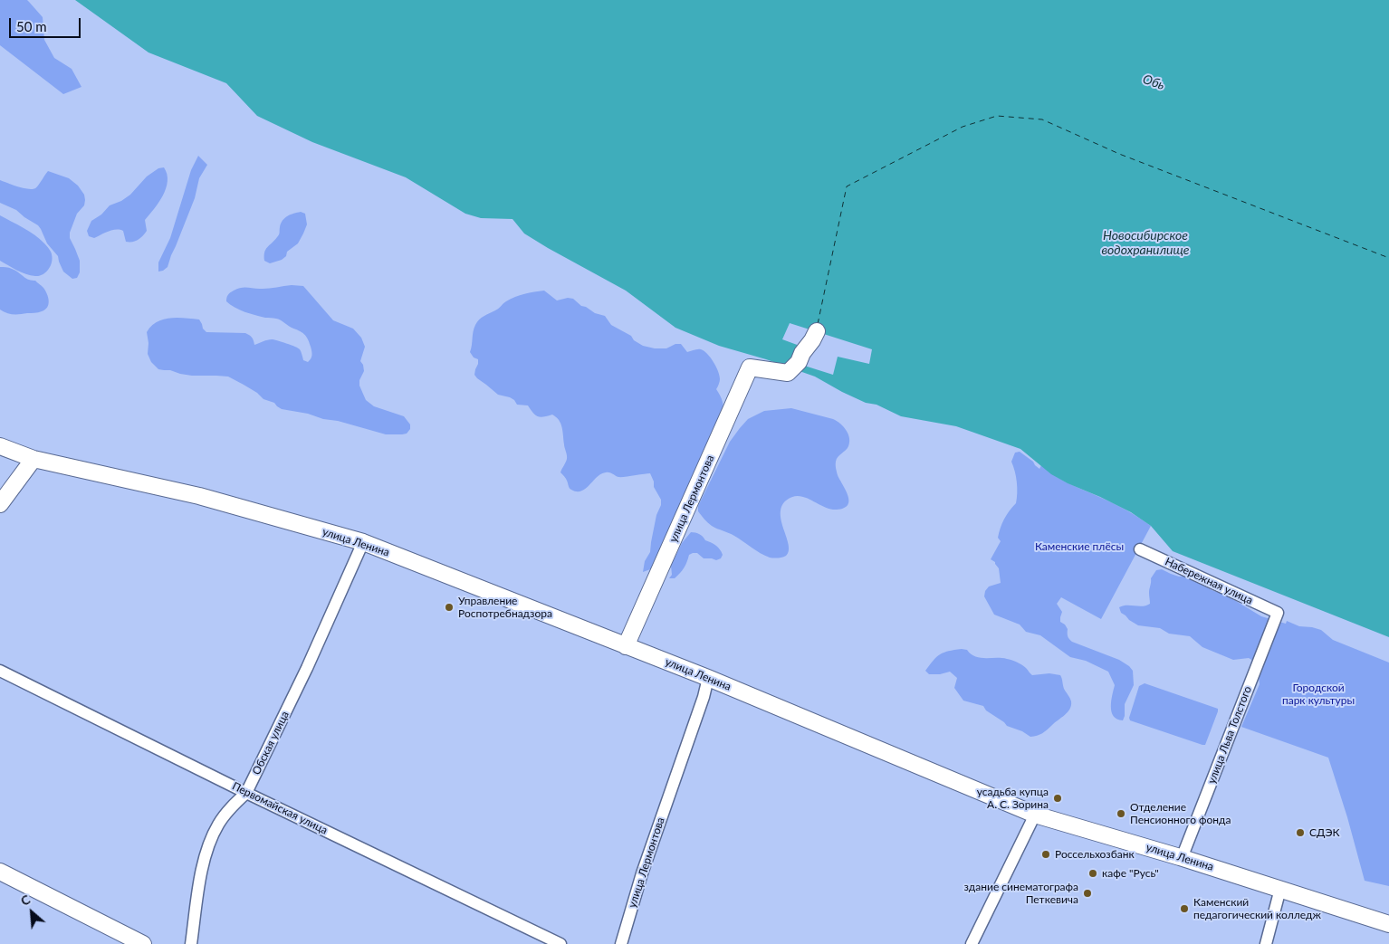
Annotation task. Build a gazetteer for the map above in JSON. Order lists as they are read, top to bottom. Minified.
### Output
{"streets":{"street":["улица Лермонтова","улица Ленина","Набережная улица","улица Льва Толстого","Обская улица","Первомайская улица"]},"crossings":[["улица Лермонтова","улица Ленина"],["улица Ленина","улица Льва Толстого"],["улица Ленина","Обская улица"],["Набережная улица","улица Льва Толстого"],["Обская улица","Первомайская улица"]],"water":["Обь","Новосибирское водохранилище"],"parks":["Каменские плёсы","Городской парк культуры"],"places":["Управление Роспотребнадзора","усадьба купца А. С. Зорина","Отделение Пенсионного фонда","СДЭК","Россельхозбанк","кафе \"Русь\"","здание синематографа Петкевича","Каменский педагогический колледж"],"scale_bar":"50 m","north":"top left"}
